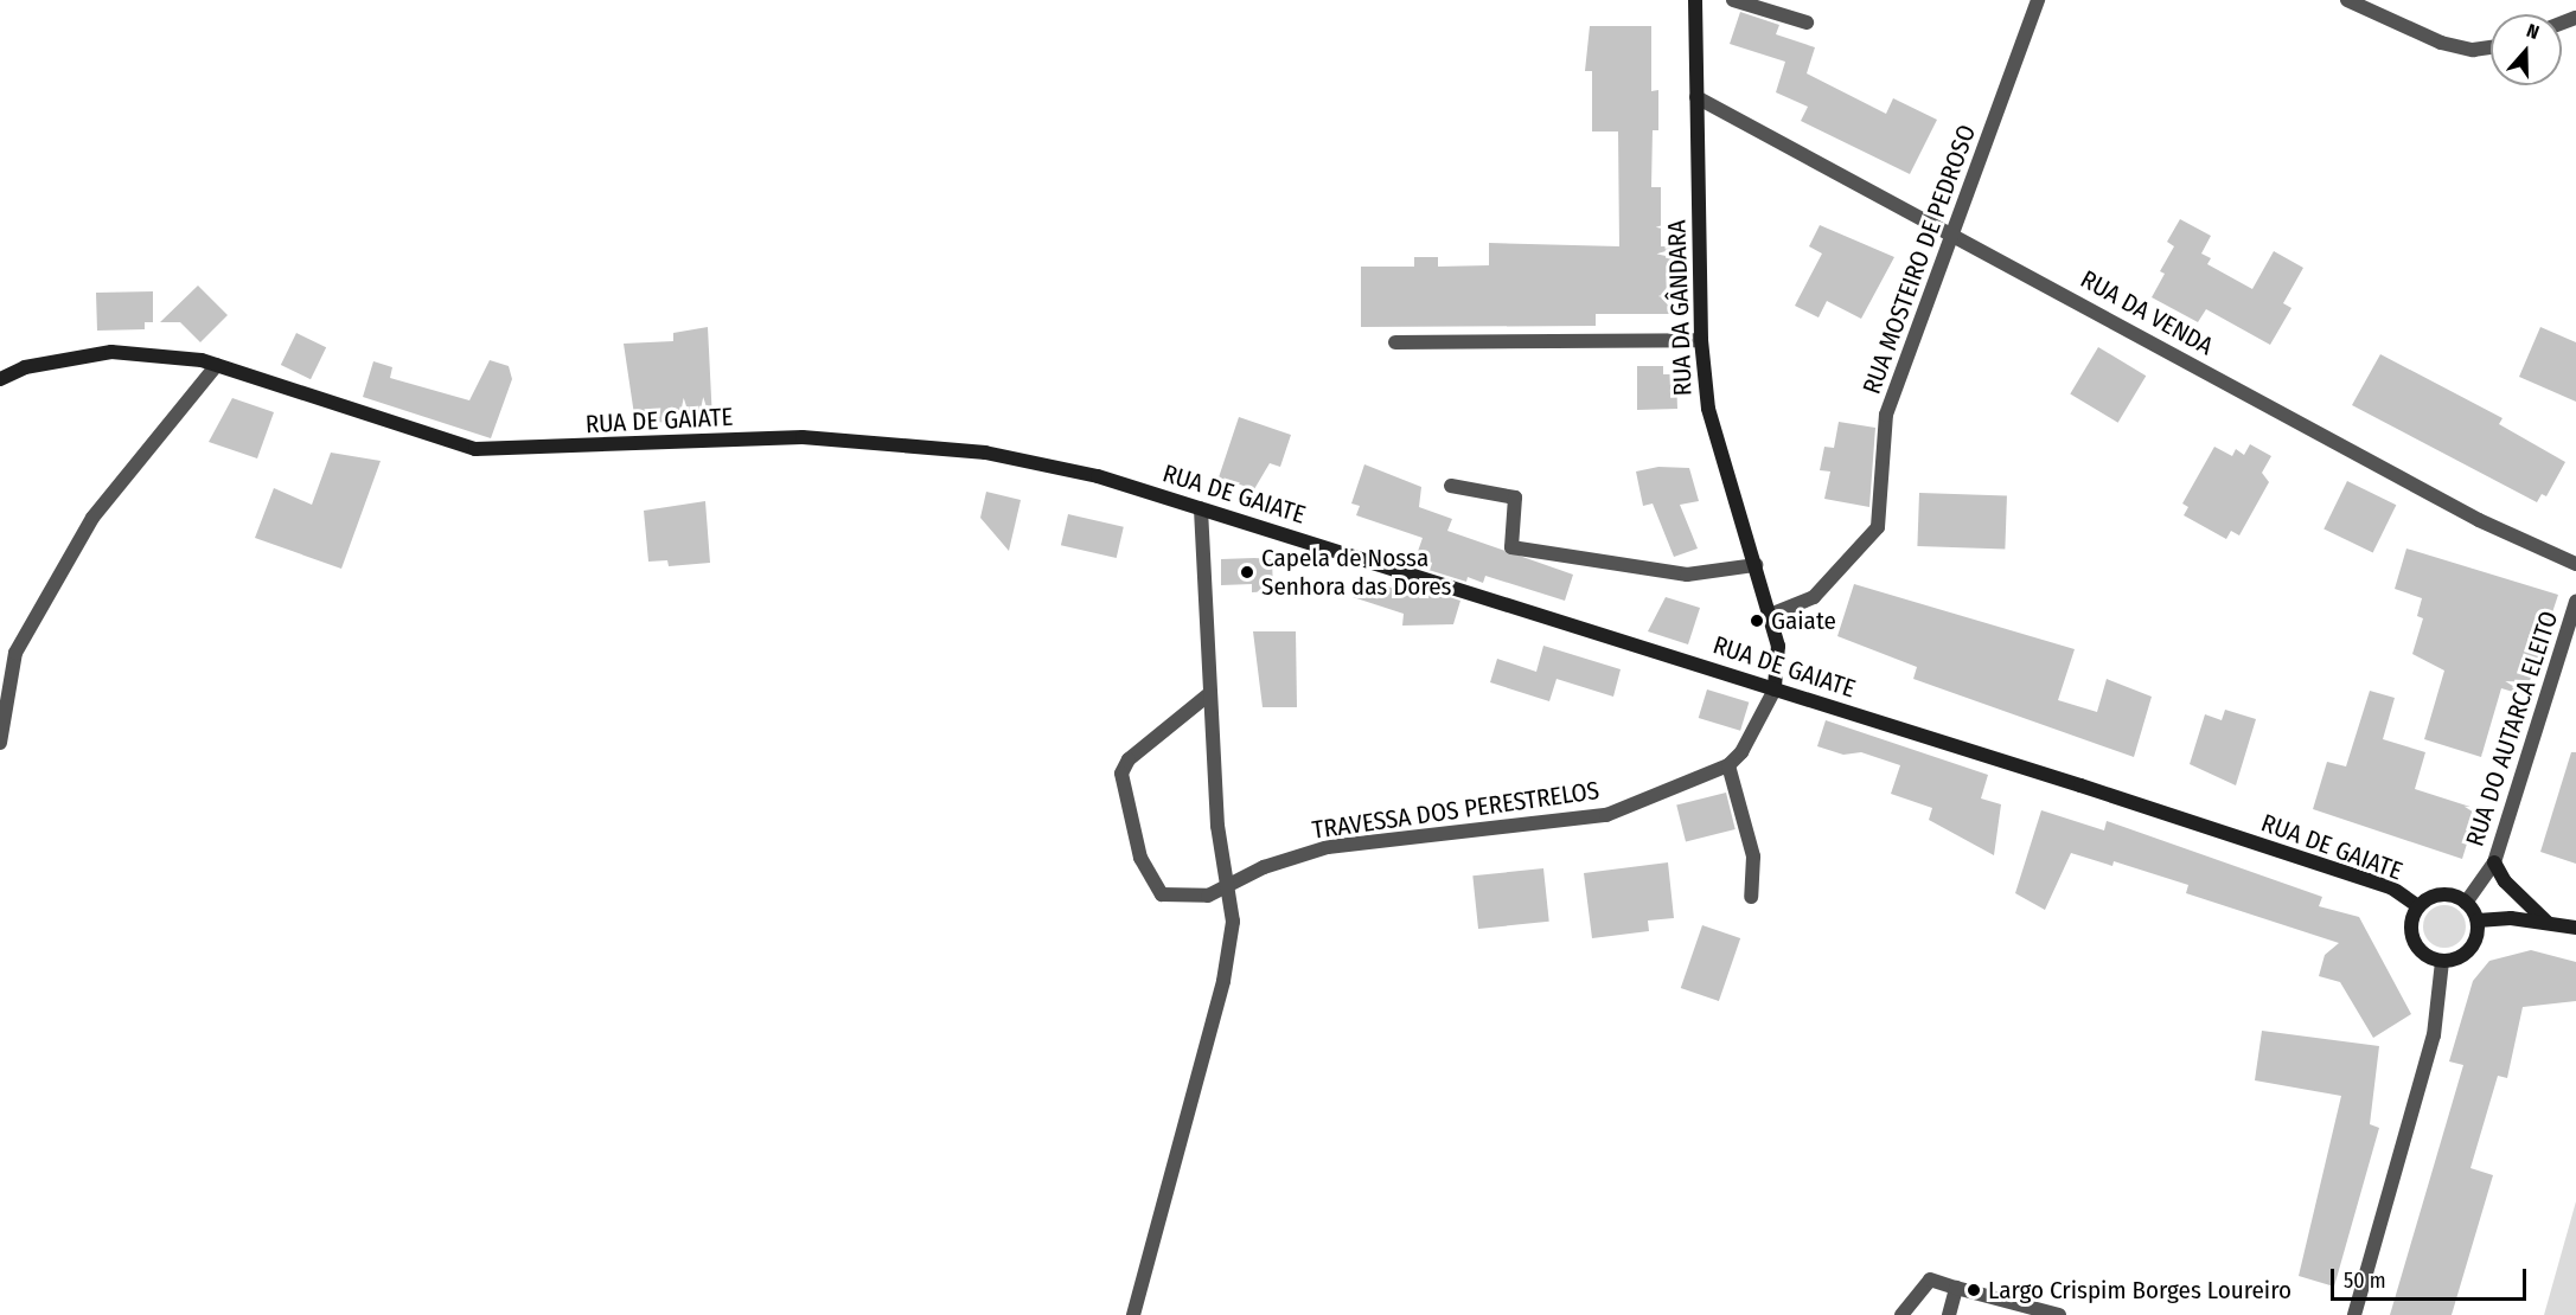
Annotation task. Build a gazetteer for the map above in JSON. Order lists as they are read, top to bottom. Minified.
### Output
{"streets":{"main road":["RUA DA GÂNDARA","RUA DE GAIATE"],"street":["RUA MOSTEIRO DE PEDROSO","RUA DA VENDA","RUA DO AUTARCA ELEITO","TRAVESSA DOS PERESTRELOS"]},"crossings":[["RUA MOSTEIRO DE PEDROSO","RUA DA GÂNDARA"],["RUA MOSTEIRO DE PEDROSO","RUA DA VENDA"],["RUA DA GÂNDARA","RUA DA VENDA"],["RUA DA GÂNDARA","RUA DE GAIATE"],["RUA DA GÂNDARA","TRAVESSA DOS PERESTRELOS"],["RUA DE GAIATE","RUA DO AUTARCA ELEITO"],["RUA DE GAIATE","TRAVESSA DOS PERESTRELOS"]],"places":["Capela de Nossa Senhora das Dores","Gaiate","Largo Crispim Borges Loureiro"],"scale_bar":"50 m","north":"top"}
